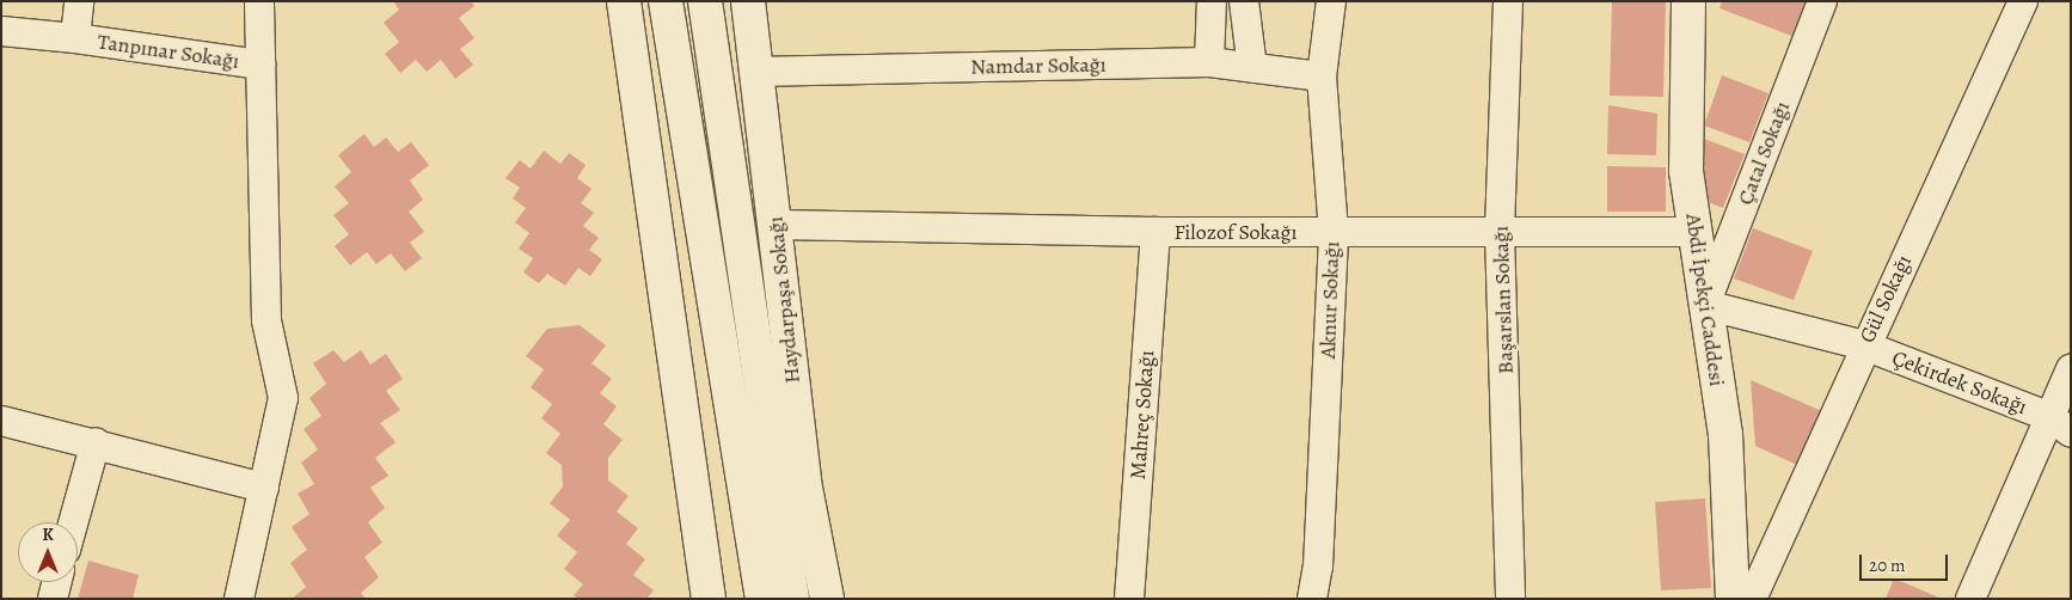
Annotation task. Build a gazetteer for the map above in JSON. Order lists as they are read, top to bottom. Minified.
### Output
{"streets":{"street":["Tanpınar Sokağı","Namdar Sokağı","Çatal Sokağı","Filozof Sokağı","Gül Sokağı","Haydarpaşa Sokağı","Aknur Sokağı","Başarslan Sokağı","Abdi İpekçi Caddesi","Çekirdek Sokağı","Mahreç Sokağı"]},"crossings":[["Namdar Sokağı","Haydarpaşa Sokağı"],["Namdar Sokağı","Aknur Sokağı"],["Çatal Sokağı","Abdi İpekçi Caddesi"],["Çatal Sokağı","Çekirdek Sokağı"],["Filozof Sokağı","Haydarpaşa Sokağı"],["Filozof Sokağı","Aknur Sokağı"],["Filozof Sokağı","Başarslan Sokağı"],["Filozof Sokağı","Abdi İpekçi Caddesi"],["Filozof Sokağı","Mahreç Sokağı"],["Gül Sokağı","Çekirdek Sokağı"],["Abdi İpekçi Caddesi","Çekirdek Sokağı"]],"scale_bar":"20 m","north":"top"}
